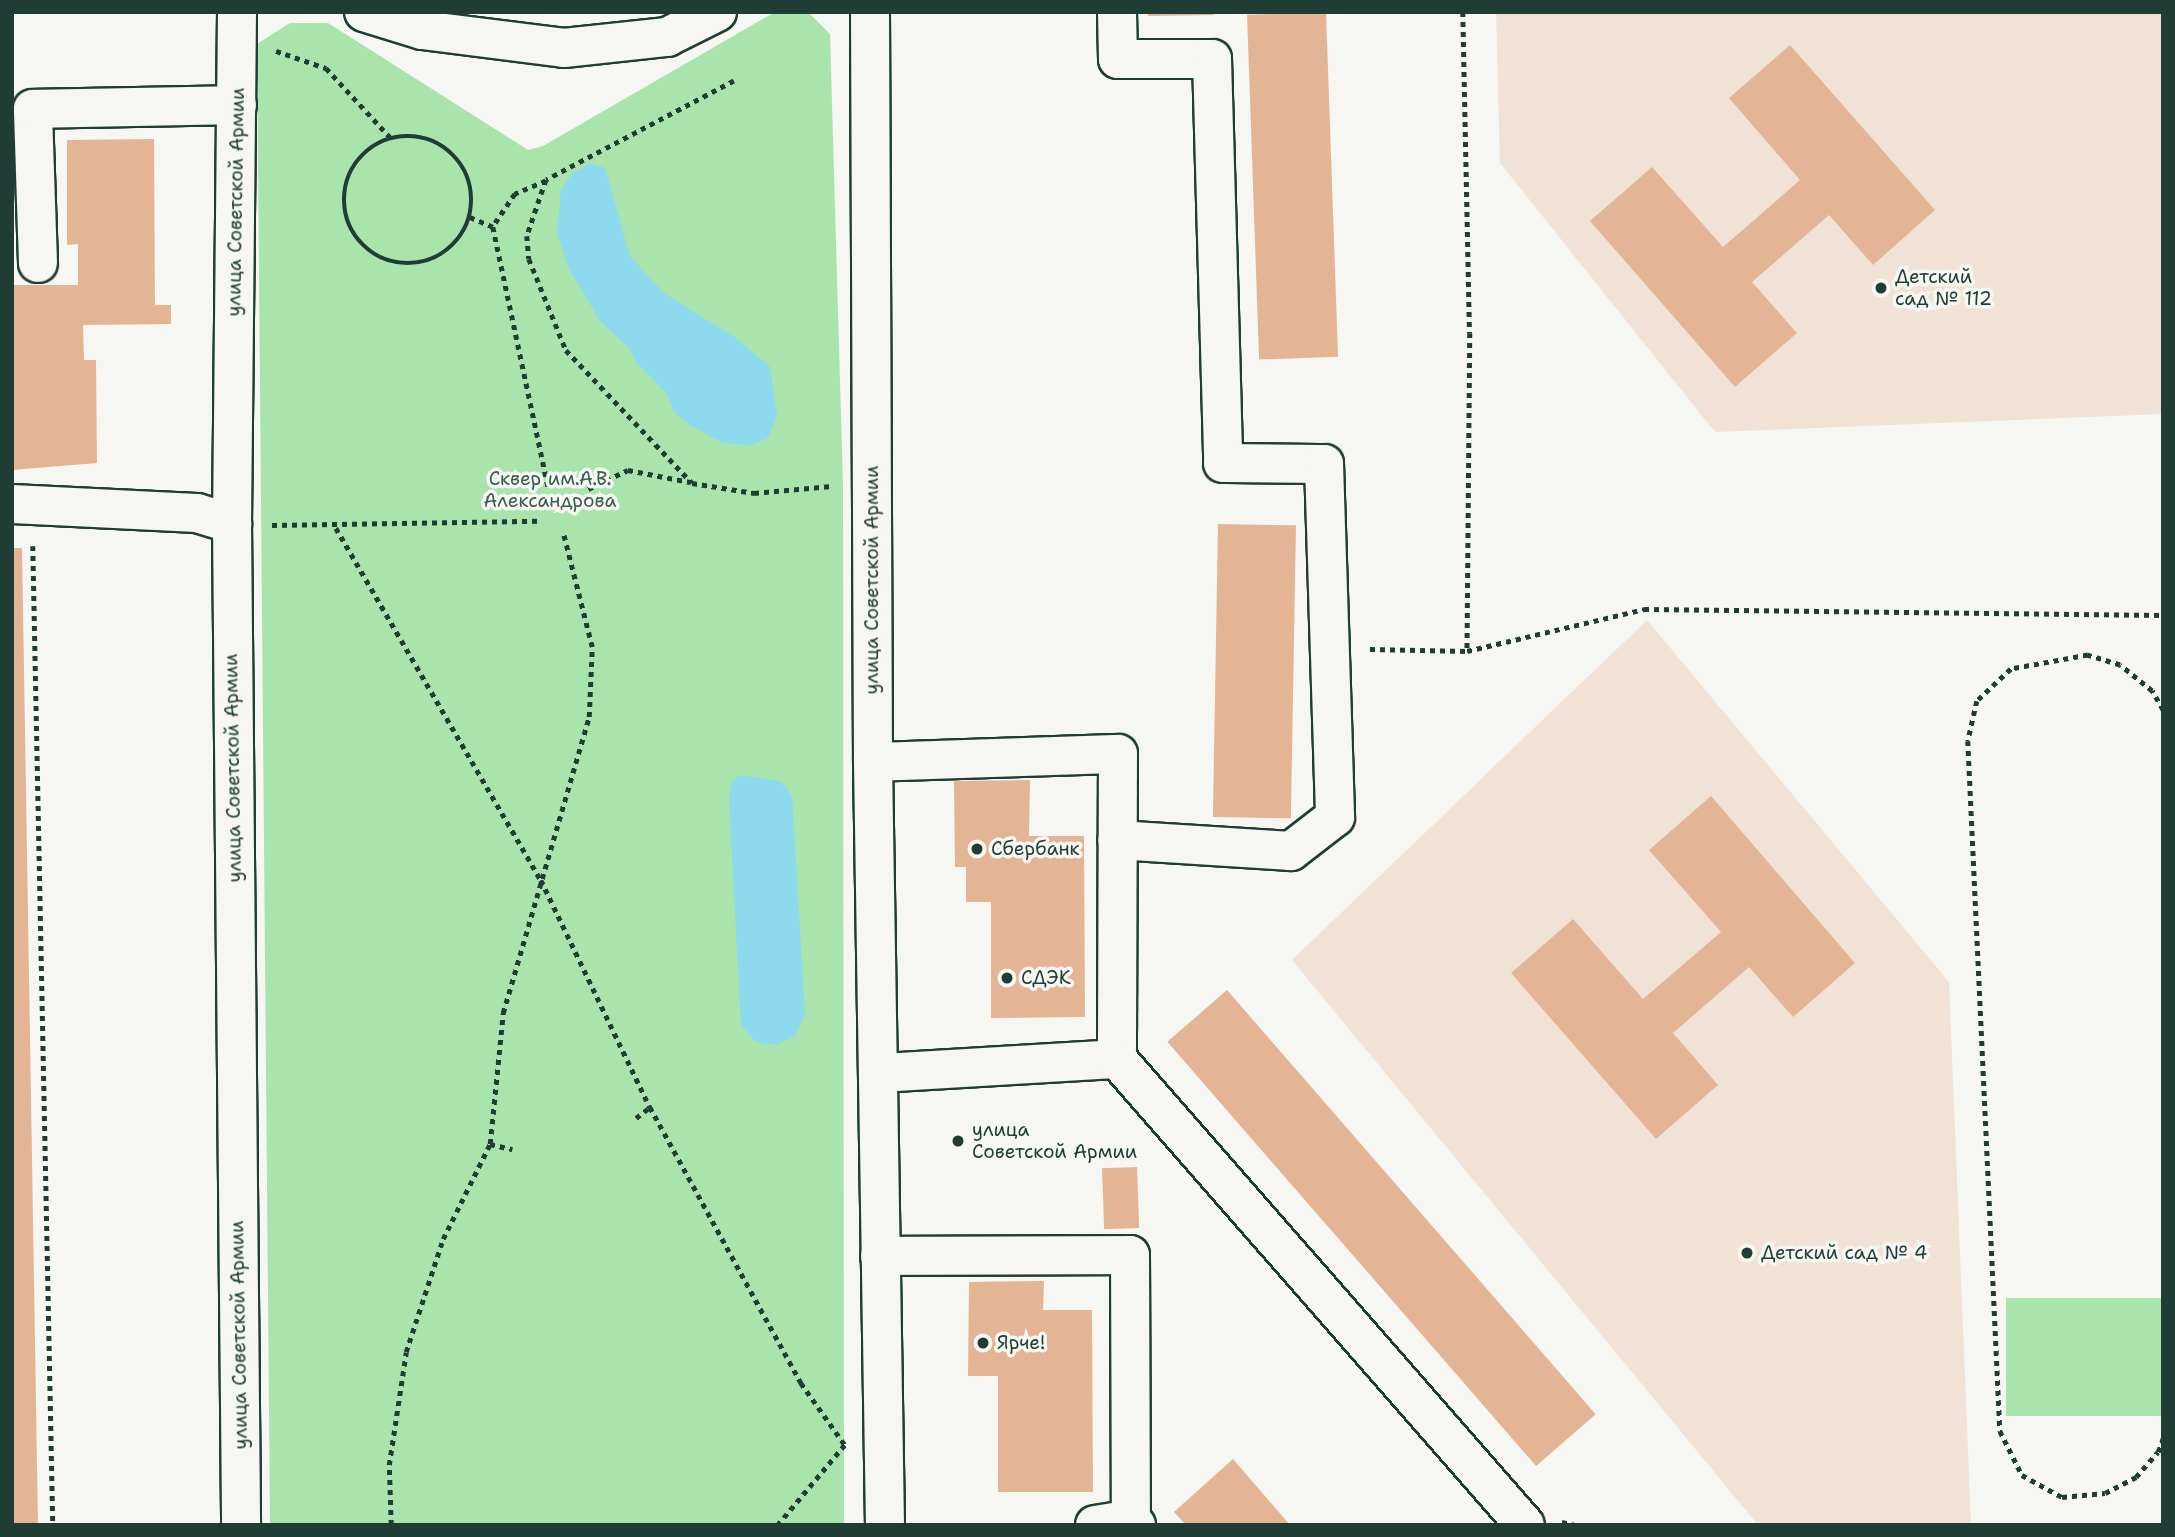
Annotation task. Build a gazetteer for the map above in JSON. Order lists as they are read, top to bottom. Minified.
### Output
{"streets":{"main road":["улица Советской Армии"]},"parks":["Сквер им.А.В. Александрова"],"places":["Детский сад № 112","Сбербанк","СДЭК","улица Советской Армии","Детский сад № 4","Ярче!"]}
